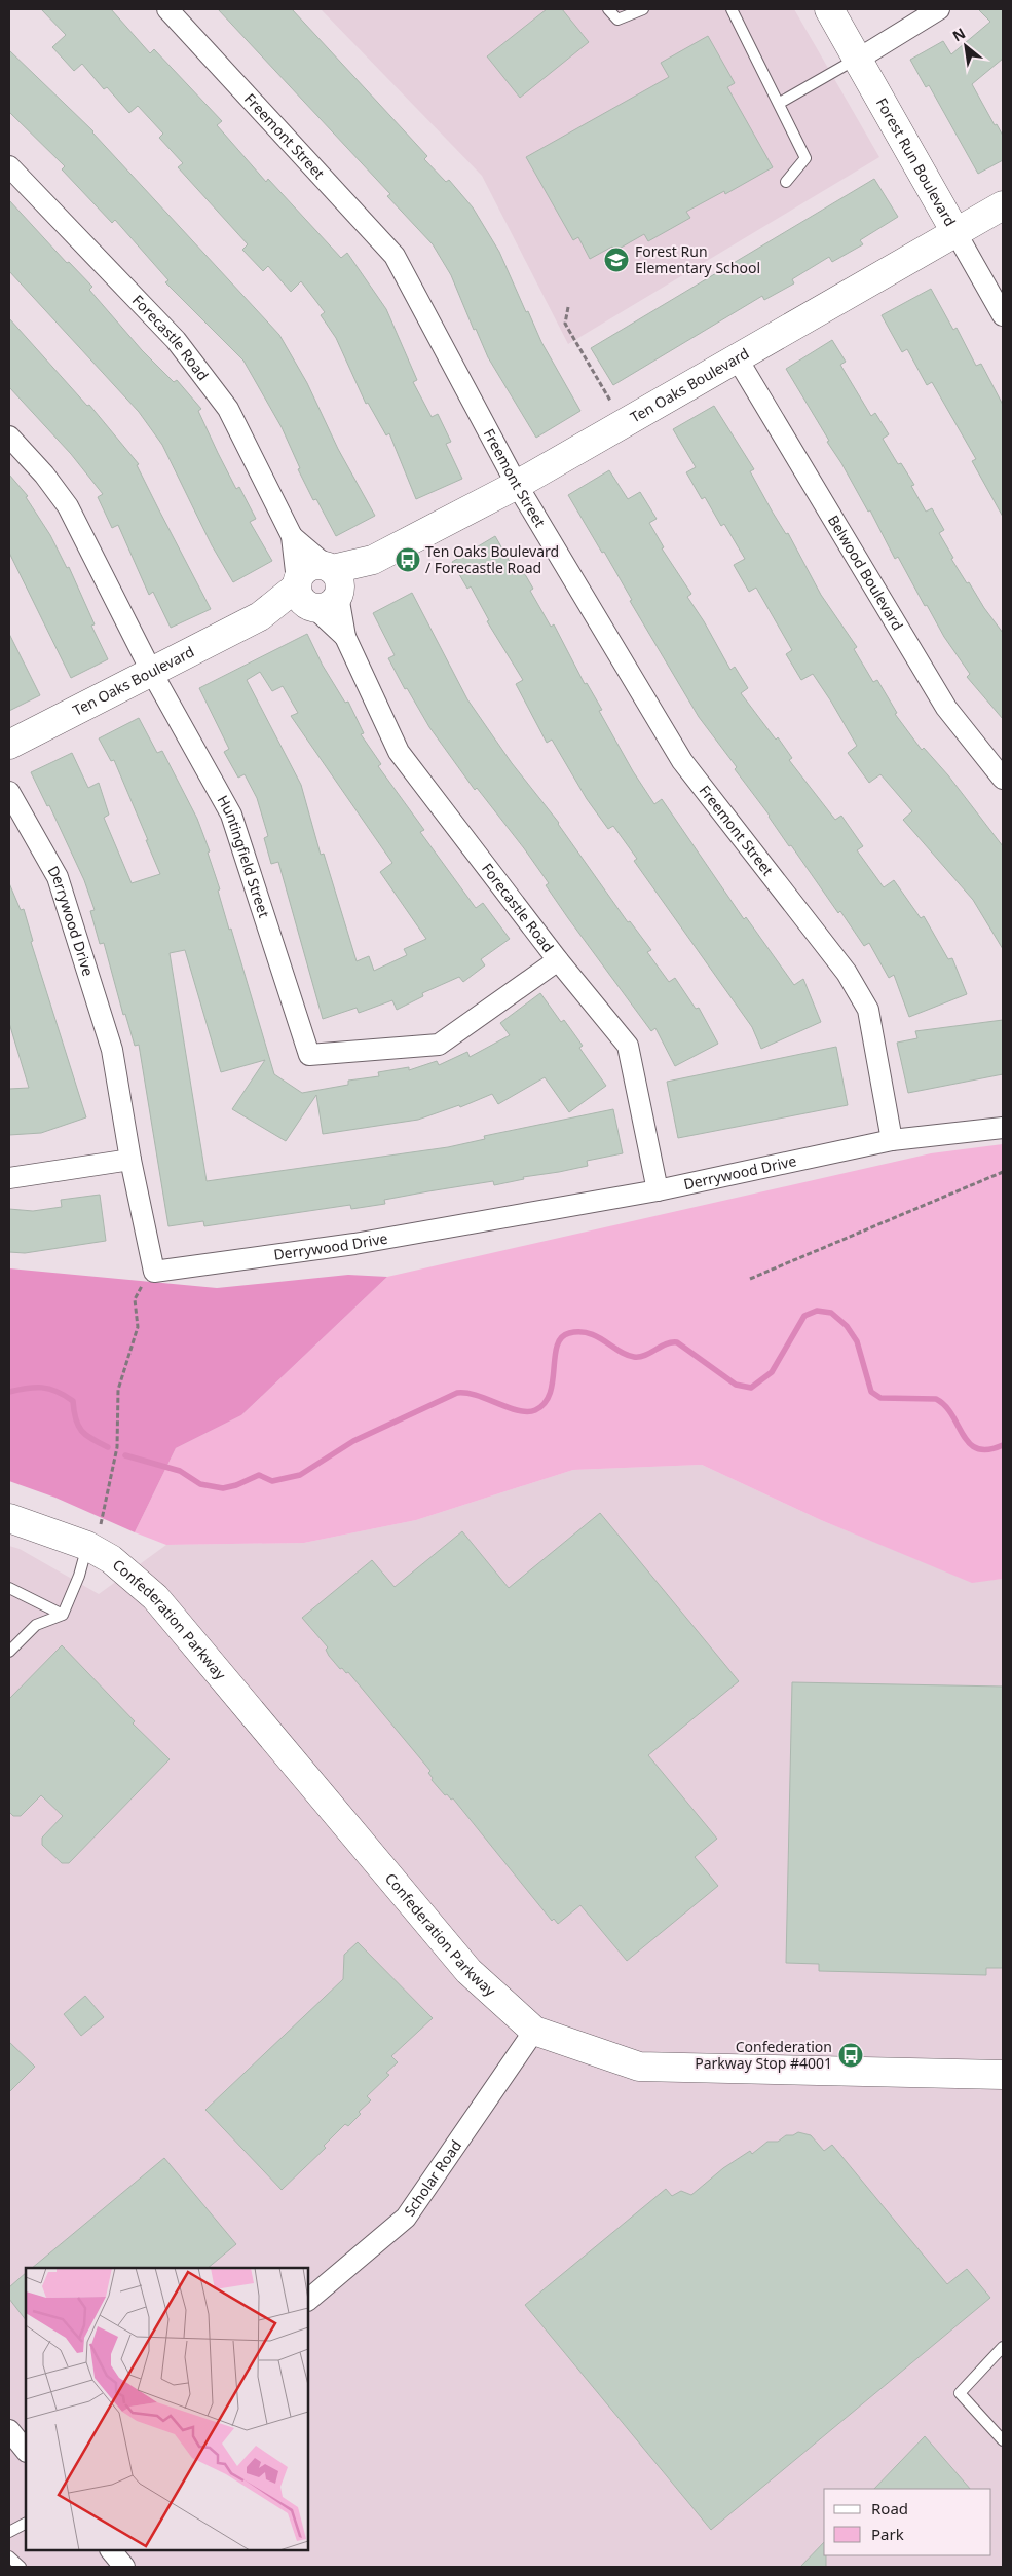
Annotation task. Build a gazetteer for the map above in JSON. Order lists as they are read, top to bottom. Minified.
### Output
{"streets":{"street":["Freemont Street","Forest Run Boulevard","Forecastle Road","Ten Oaks Boulevard","Belwood Boulevard","Huntingfield Street","Derrywood Drive","Confederation Parkway","Scholar Road"]},"crossings":[["Freemont Street","Ten Oaks Boulevard"],["Freemont Street","Derrywood Drive"],["Forest Run Boulevard","Ten Oaks Boulevard"],["Forecastle Road","Ten Oaks Boulevard"],["Forecastle Road","Huntingfield Street"],["Forecastle Road","Derrywood Drive"],["Ten Oaks Boulevard","Belwood Boulevard"],["Ten Oaks Boulevard","Huntingfield Street"],["Confederation Parkway","Scholar Road"]],"places":{"school or university":["Forest Run Elementary School"],"bus stop":["Ten Oaks Boulevard / Forecastle Road","Confederation Parkway Stop #4001"]},"legend":["Road","Park"],"north":"top left"}
